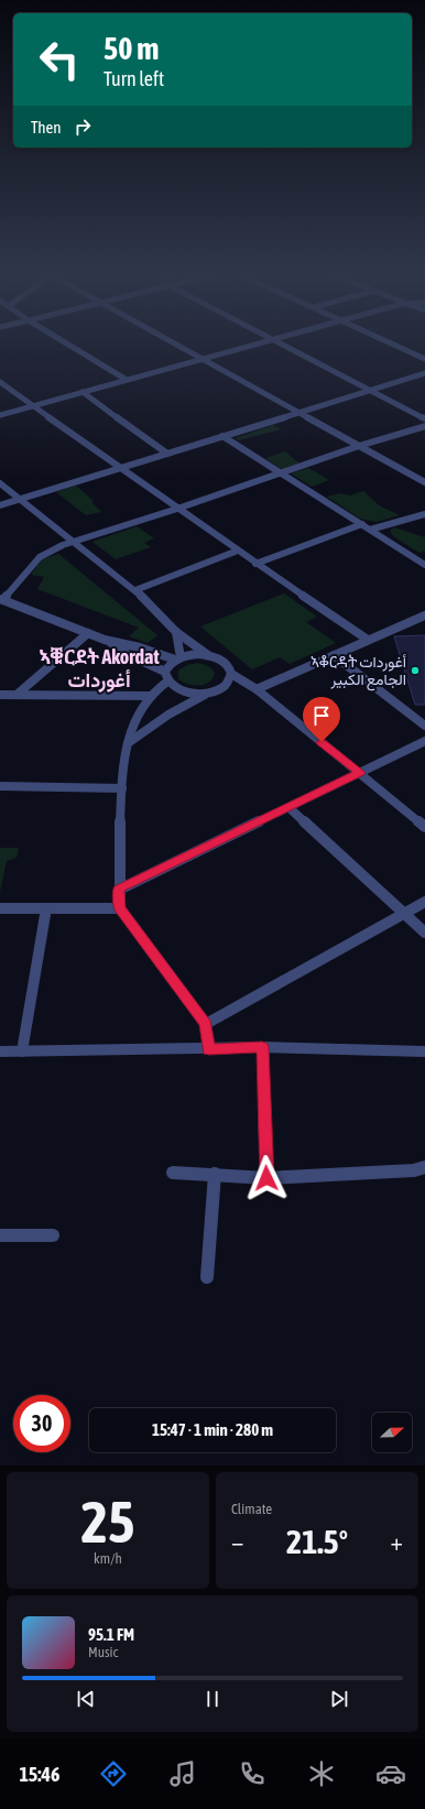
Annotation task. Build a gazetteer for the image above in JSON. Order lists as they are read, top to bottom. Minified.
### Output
{"districts":["ኣቑርደት Akordat أغوردات"],"places":["ኣቆርዳት أغوردات الجامع الكبير"],"north":"right","page":{"turn":["50 m","Turn left"],"then":"Then","limit":"30","trip":"15:47 · 1 min · 280 m","tile":[["25","km/h"],"Climate"],"heat":["−","21.5°","+"],"song":["95.1 FM","Music"],"tabs":"15:46"}}
